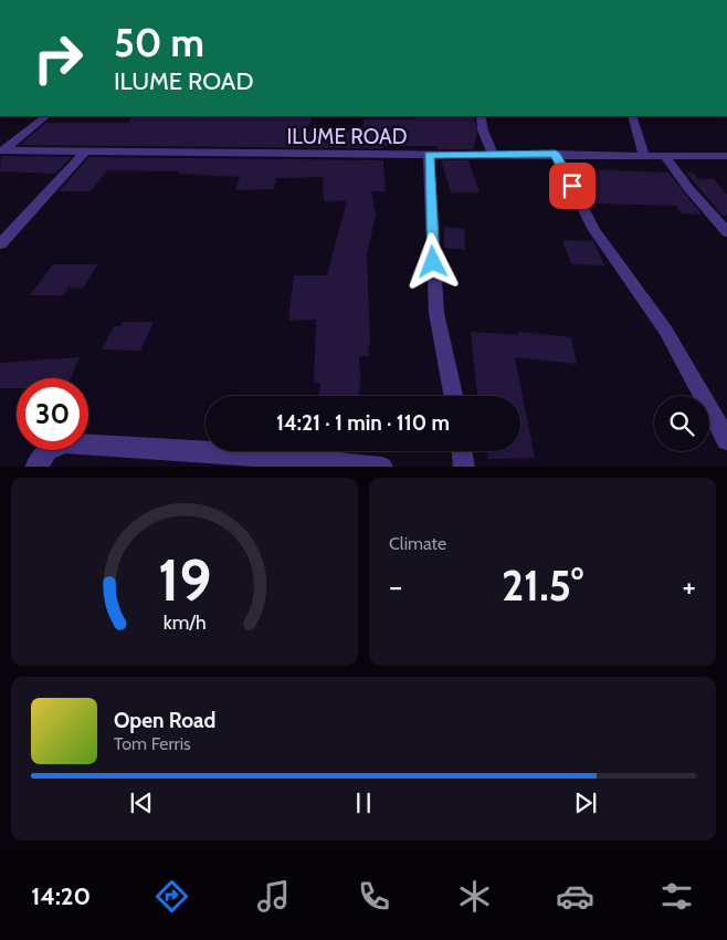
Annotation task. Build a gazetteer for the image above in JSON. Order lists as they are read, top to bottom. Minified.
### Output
{"streets":{"street":["ILUME ROAD"]},"page":{"turn":["50 m","ILUME ROAD"],"limit":"30","trip":"14:21 · 1 min · 110 m","tile":"Climate","heat":["−","21.5°","+"],"song":["Open Road","Tom Ferris"],"tabs":"14:20","gauge":["19","km/h"]}}
